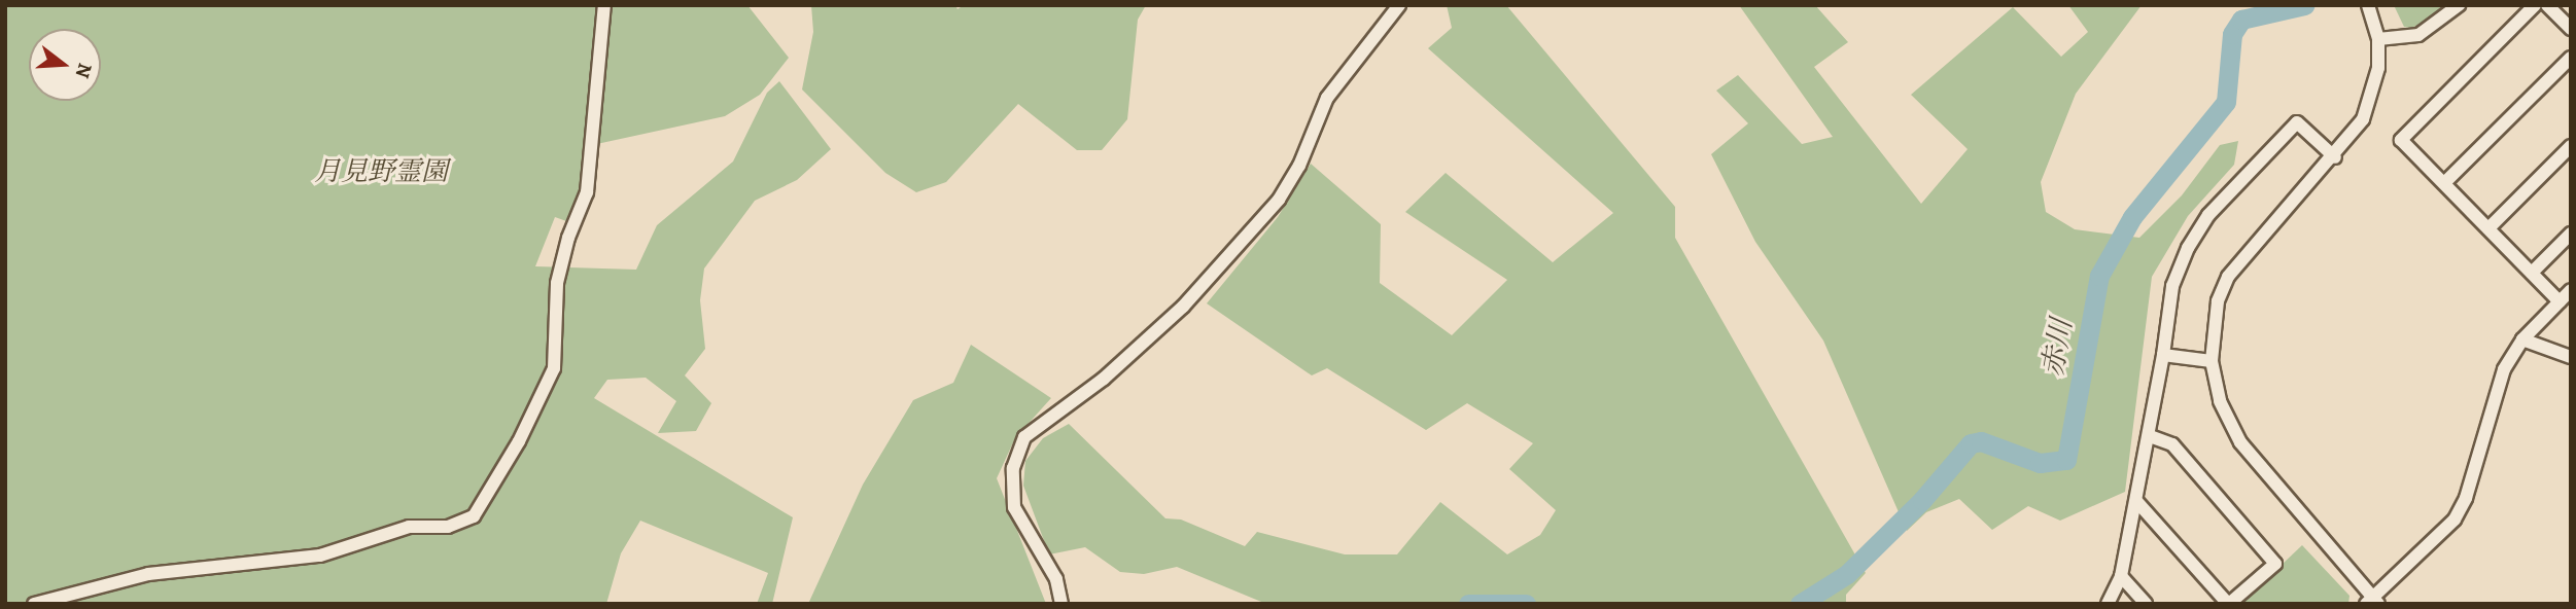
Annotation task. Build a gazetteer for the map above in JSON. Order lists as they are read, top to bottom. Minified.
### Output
{"water":["赤川"],"parks":["月見野霊園"],"north":"right"}
